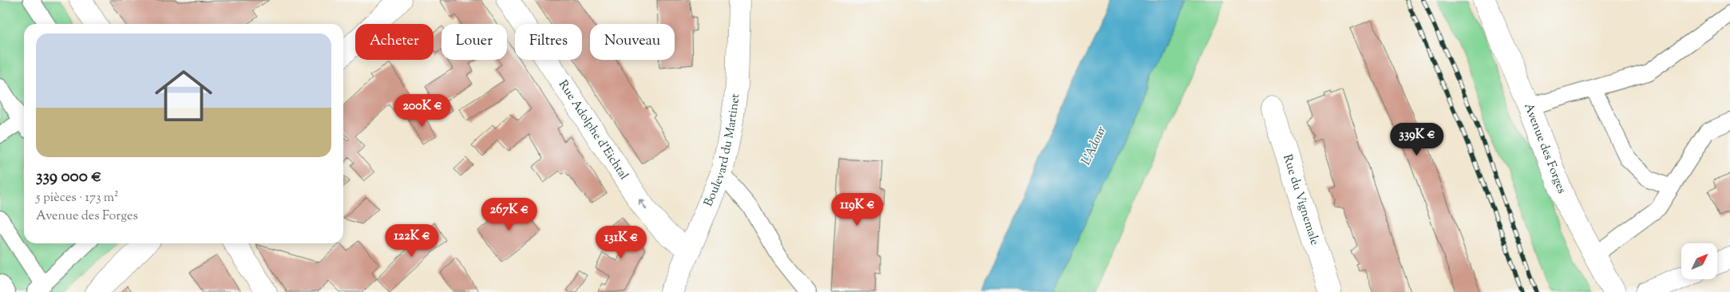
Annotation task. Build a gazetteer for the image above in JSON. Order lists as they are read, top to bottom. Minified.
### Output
{"streets":{"street":["Rue Adolphe d'Eichtal","Avenue des Forges","Boulevard du Martinet","Rue du Vignemale"]},"crossings":[["Rue Adolphe d'Eichtal","Boulevard du Martinet"]],"one_way":["Rue Adolphe d'Eichtal"],"water":["L'Adour"],"north":"top right","page":{"chip":["Acheter","Louer","Filtres","Nouveau"],"list":[{"name":"339 000 €","note":"5 pièces · 173 m² · Avenue des Forges"}],"price":["200K €","339K €","119K €","267K €","122K €","131K €"]}}
